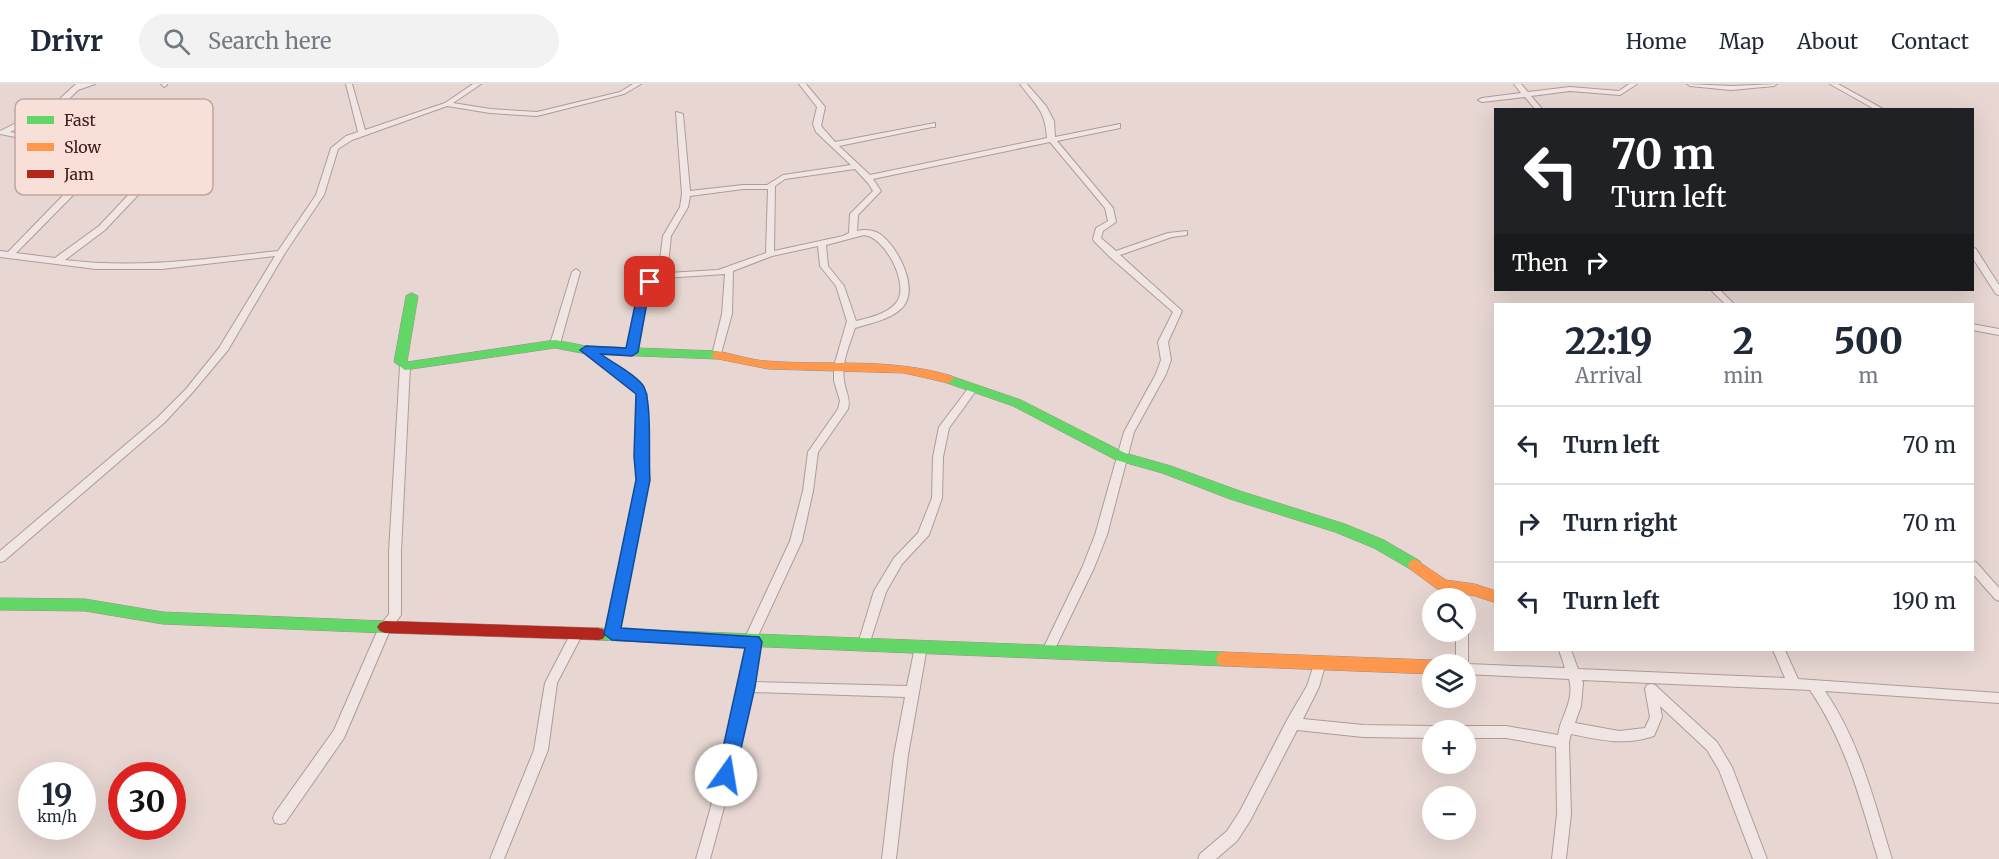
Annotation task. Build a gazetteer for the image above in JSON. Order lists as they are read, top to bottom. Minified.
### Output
{"legend":["Fast","Slow","Jam"],"page":{"header":"Drivr","search":"Search here","nav":["Home","Map","About","Contact"],"turn":["70 m","Turn left"],"then":"Then","eta":["22:19","Arrival","2","min","500","m"],"list":[{"name":"Turn left","value":"70 m"},{"name":"Turn right","value":"70 m"},{"name":"Turn left","value":"190 m"}],"map_buttons":["+","−"],"speed":"19 km/h","limit":"30"}}
